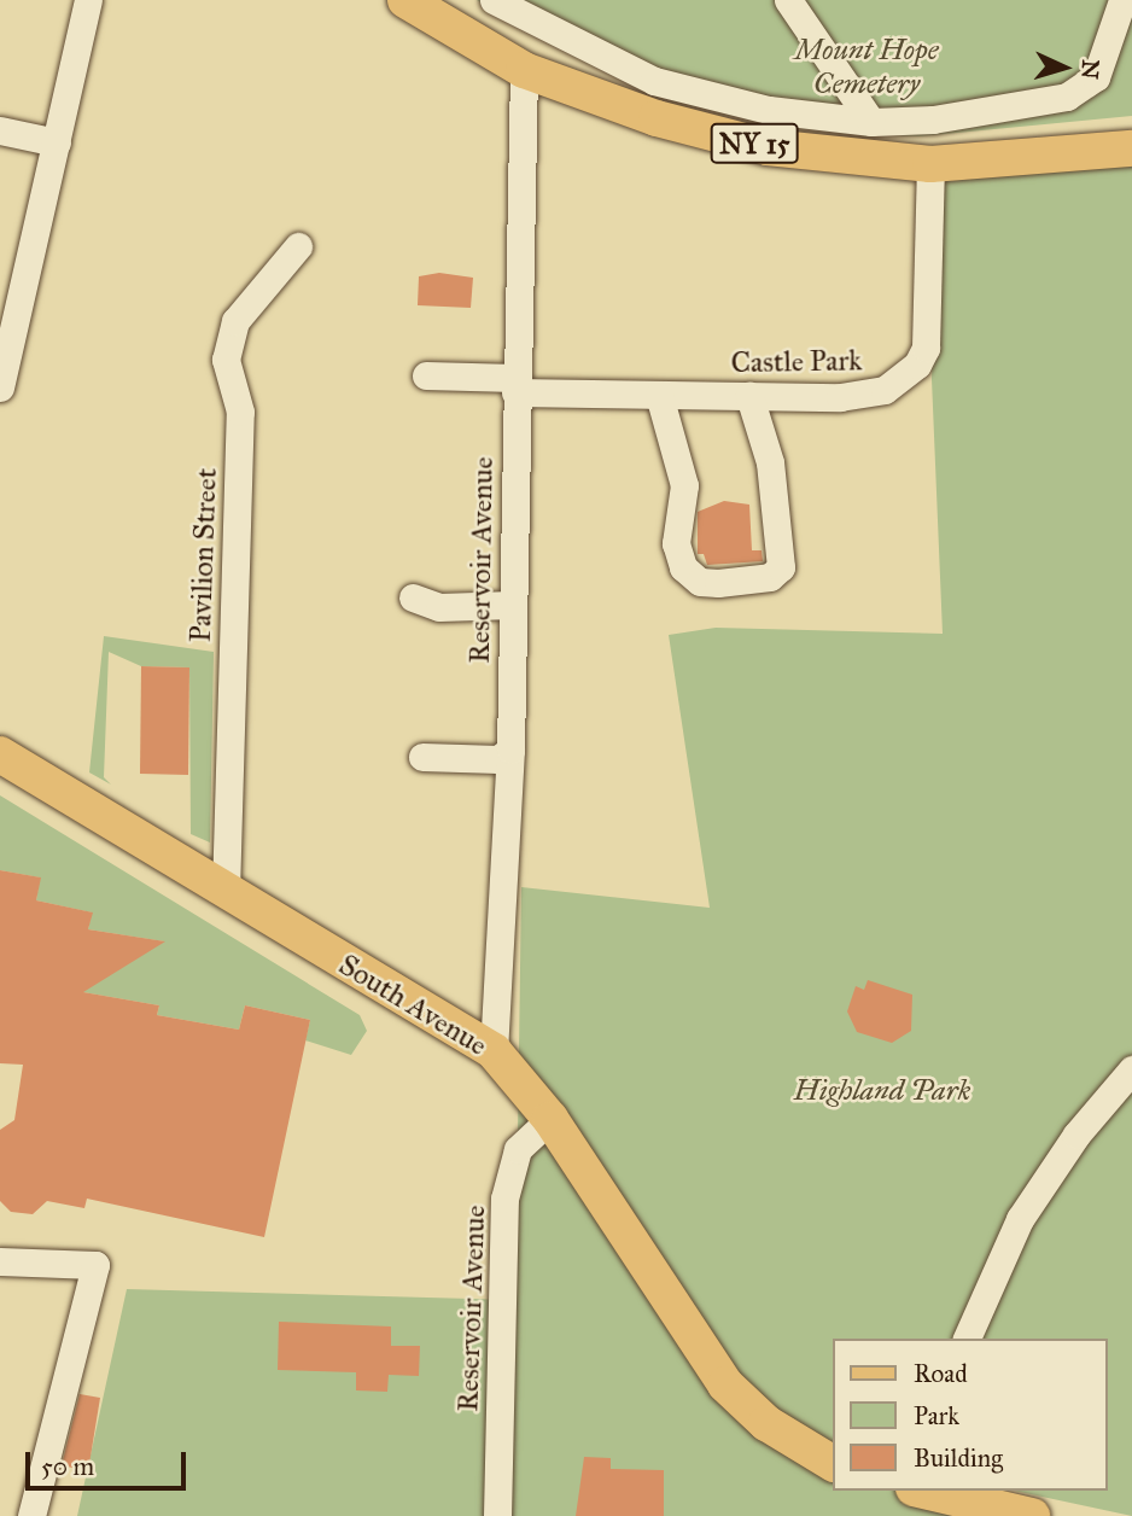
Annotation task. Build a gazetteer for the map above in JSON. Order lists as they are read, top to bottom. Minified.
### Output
{"streets":{"main road":["NY 15","South Avenue"],"street":["Castle Park","Pavilion Street","Reservoir Avenue"]},"crossings":[["NY 15","Castle Park"],["NY 15","Reservoir Avenue"],["Castle Park","Reservoir Avenue"],["Pavilion Street","South Avenue"],["Reservoir Avenue","South Avenue"]],"parks":["Mount Hope Cemetery","Highland Park"],"legend":["Road","Park","Building"],"scale_bar":"50 m","north":"right"}
